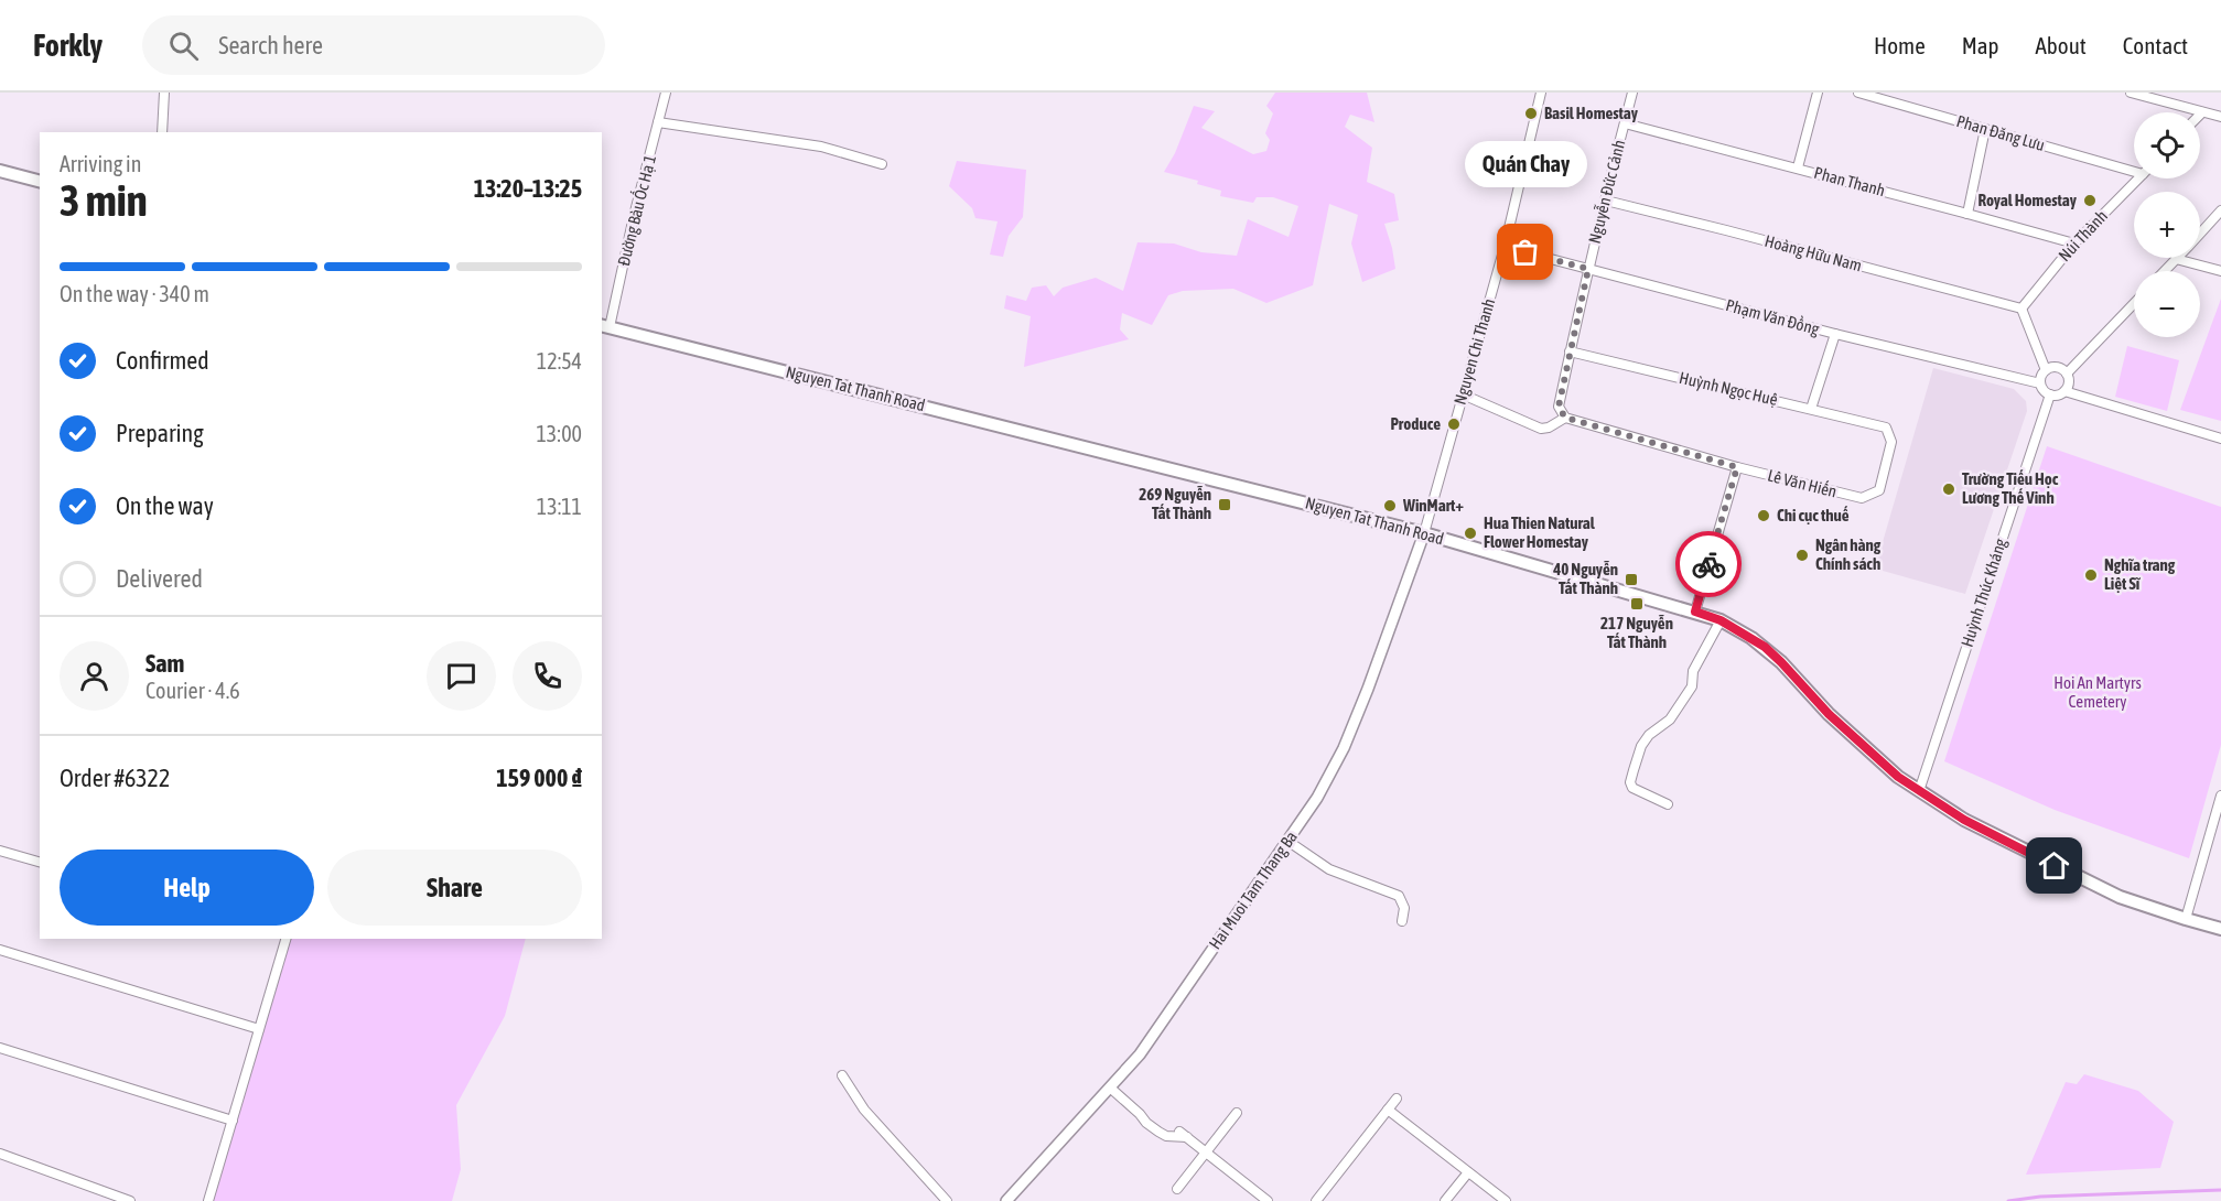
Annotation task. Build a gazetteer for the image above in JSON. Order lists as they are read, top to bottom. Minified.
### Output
{"streets":{"main road":["Nguyen Tat Thanh Road"],"street":["Phan Đăng Lưu","Phan Thanh","Nguyễn Đức Cảnh","Đường Bàu Ốc Hạ 1","Núi Thành","Hoàng Hữu Nam","Phạm Văn Đồng","Nguyen Chi Thanh","Huỳnh Ngọc Huệ","Lê Văn Hiến","Huỳnh Thúc Kháng","Hai Muoi Tam Thang Ba"]},"crossings":[["Phan Thanh","Nguyễn Đức Cảnh"],["Phan Thanh","Núi Thành"],["Nguyễn Đức Cảnh","Hoàng Hữu Nam"],["Nguyễn Đức Cảnh","Phạm Văn Đồng"],["Nguyễn Đức Cảnh","Huỳnh Ngọc Huệ"],["Nguyễn Đức Cảnh","Lê Văn Hiến"],["Đường Bàu Ốc Hạ 1","Nguyen Tat Thanh Road"],["Núi Thành","Hoàng Hữu Nam"],["Phạm Văn Đồng","Nguyen Chi Thanh"],["Phạm Văn Đồng","Huỳnh Thúc Kháng"],["Nguyen Chi Thanh","Nguyen Tat Thanh Road"],["Nguyen Chi Thanh","Hai Muoi Tam Thang Ba"],["Nguyen Tat Thanh Road","Huỳnh Thúc Kháng"],["Nguyen Tat Thanh Road","Hai Muoi Tam Thang Ba"],["Huỳnh Ngọc Huệ","Lê Văn Hiến"]],"parks":["Hoi An Martyrs Cemetery"],"places":{"other":["Basil Homestay","Royal Homestay","Quán Chay","Produce","Trường Tiếu Học Lương Thế Vinh","WinMart+","Chi cục thuế","Hua Thien Natural Flower Homestay","Ngân hàng Chính sách","Nghĩa trang Liệt Sĩ"],"transit":["269 Nguyễn Tất Thành","40 Nguyễn Tất Thành","217 Nguyễn Tất Thành"]},"page":{"header":"Forkly","search":"Search here","nav":["Home","Map","About","Contact"],"map_buttons":["+","−"],"heading":["3 min","Arriving in","13:20–13:25"],"panel":["Sam","Courier · 4.6","Order #6322","159 000 ₫"],"bubble":"Quán Chay","bar":"On the way · 340 m","list":[["Confirmed","12:54"],["Preparing","13:00"],["On the way","13:11"],"Delivered"],"buttons":["Help","Share"]}}
